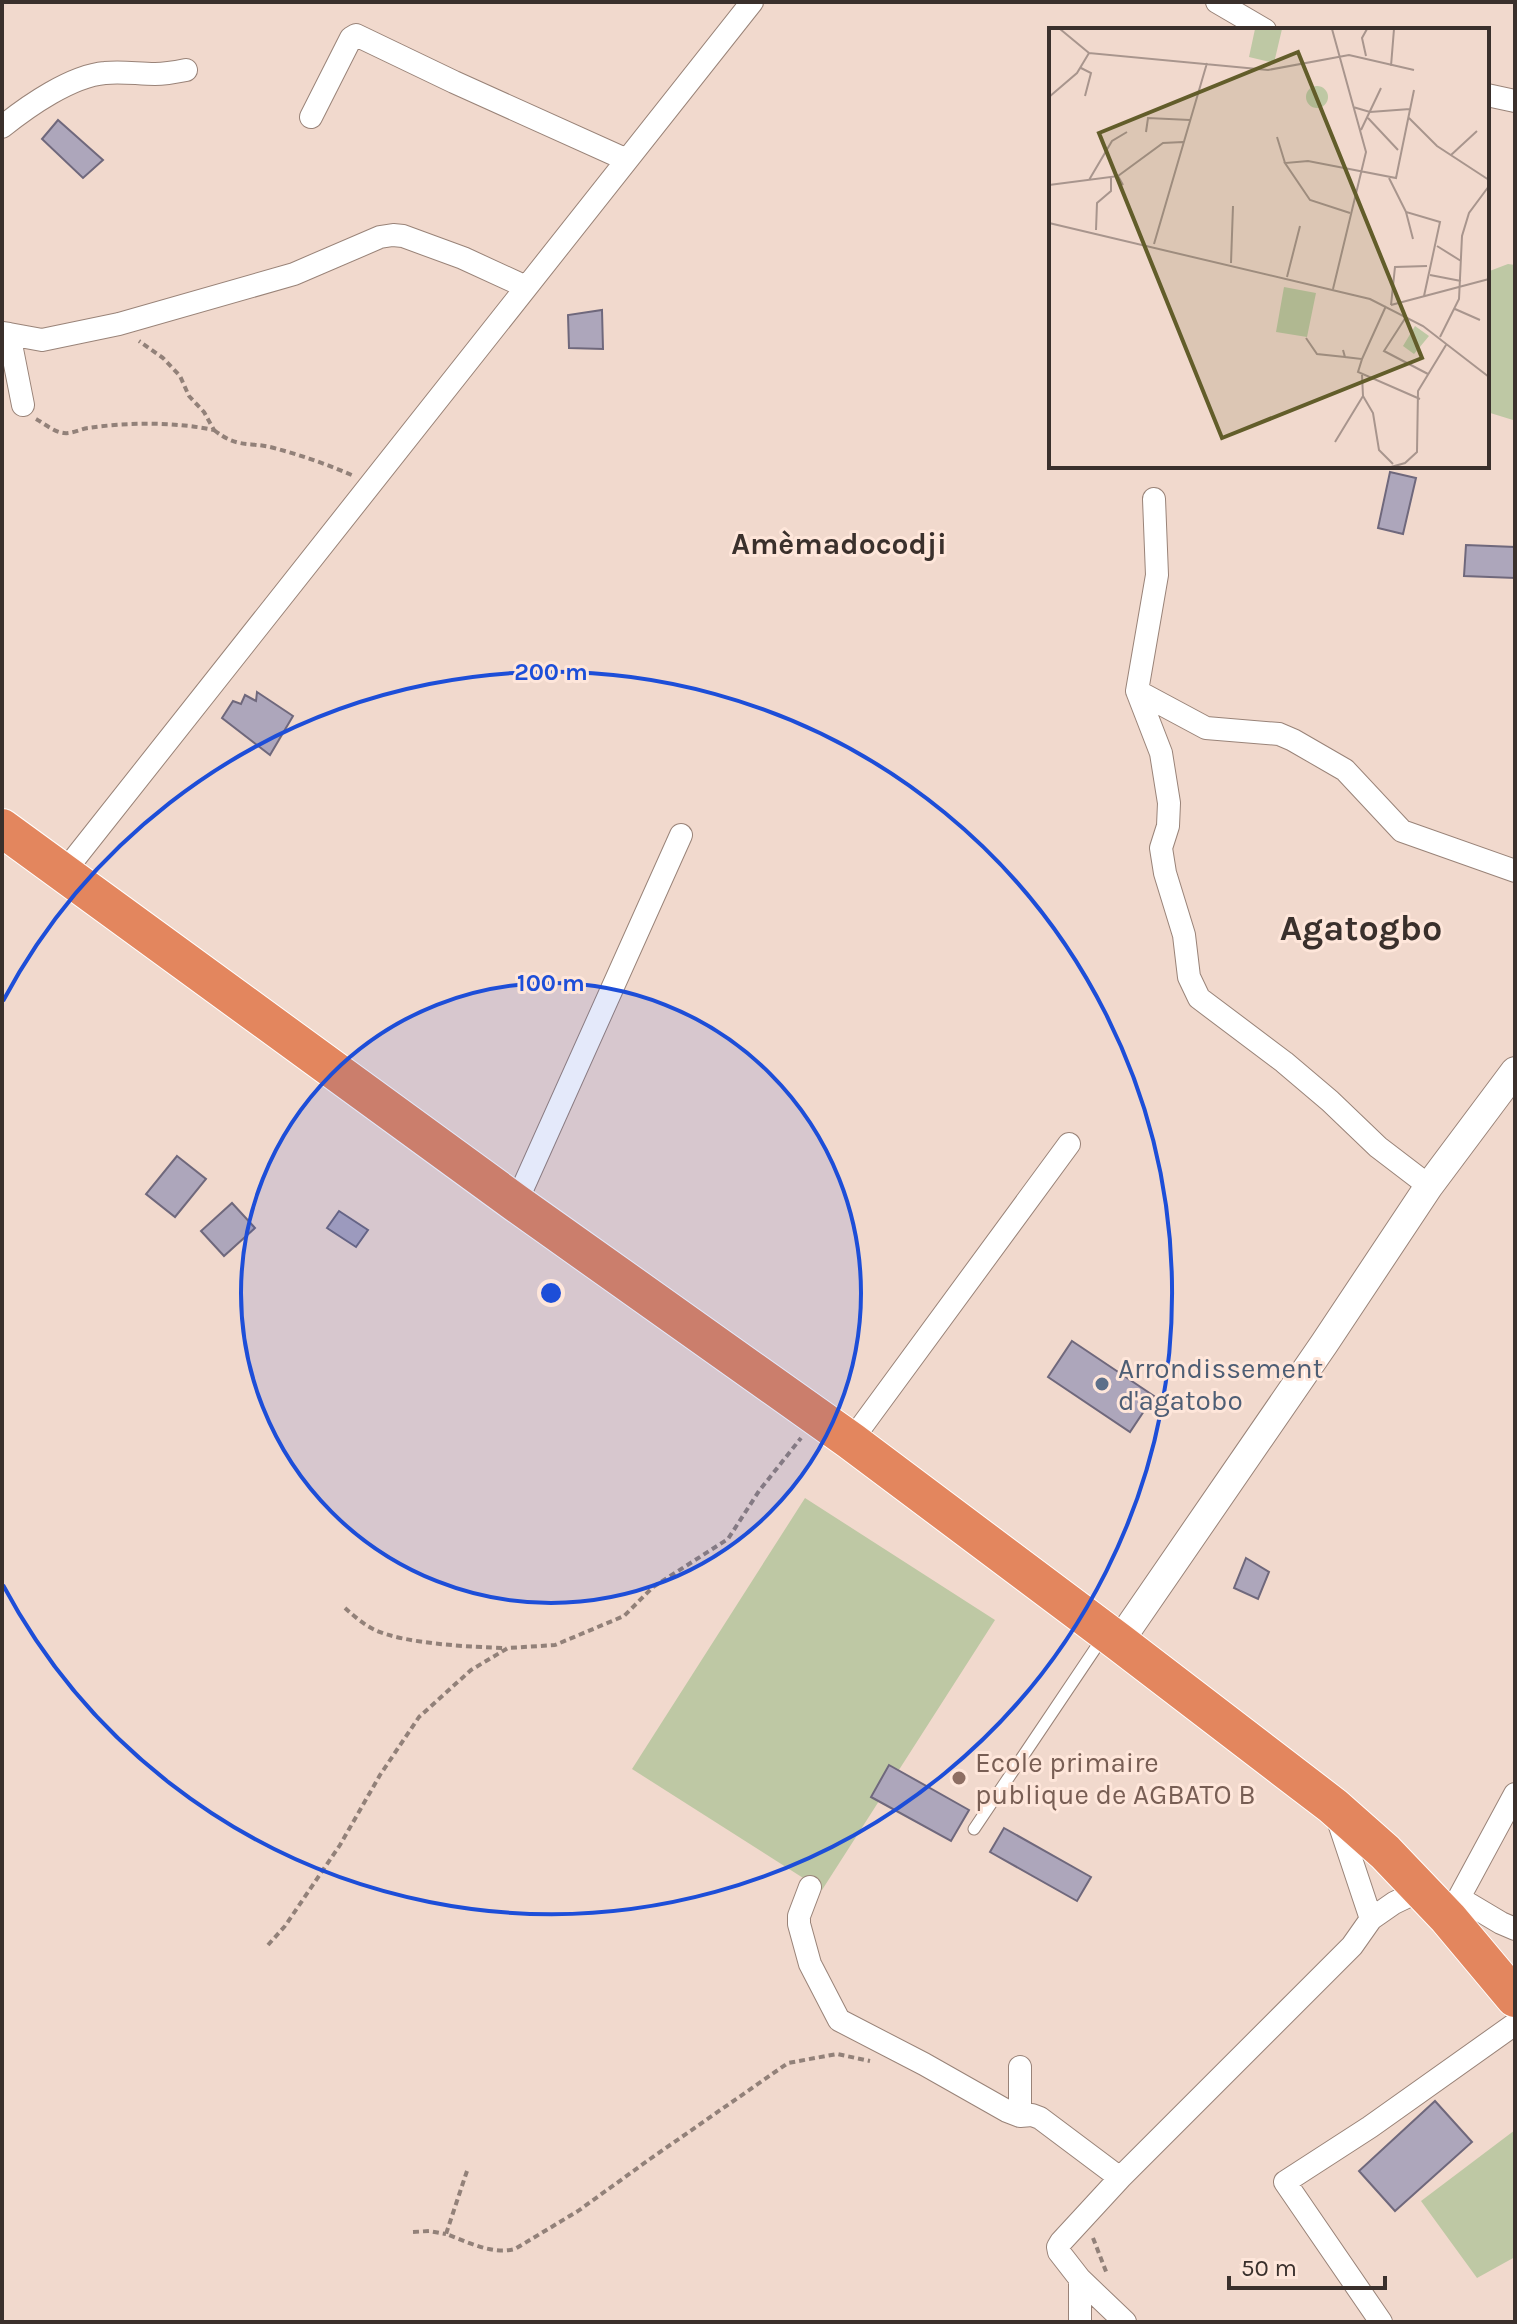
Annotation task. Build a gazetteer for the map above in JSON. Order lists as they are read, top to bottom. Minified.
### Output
{"districts":["Amèmadocodji","Agatogbo"],"places":["Arrondissement d'agatobo","Ecole primaire publique de AGBATO B"],"scale_bar":"50 m","rings":["200 m","100 m"]}
